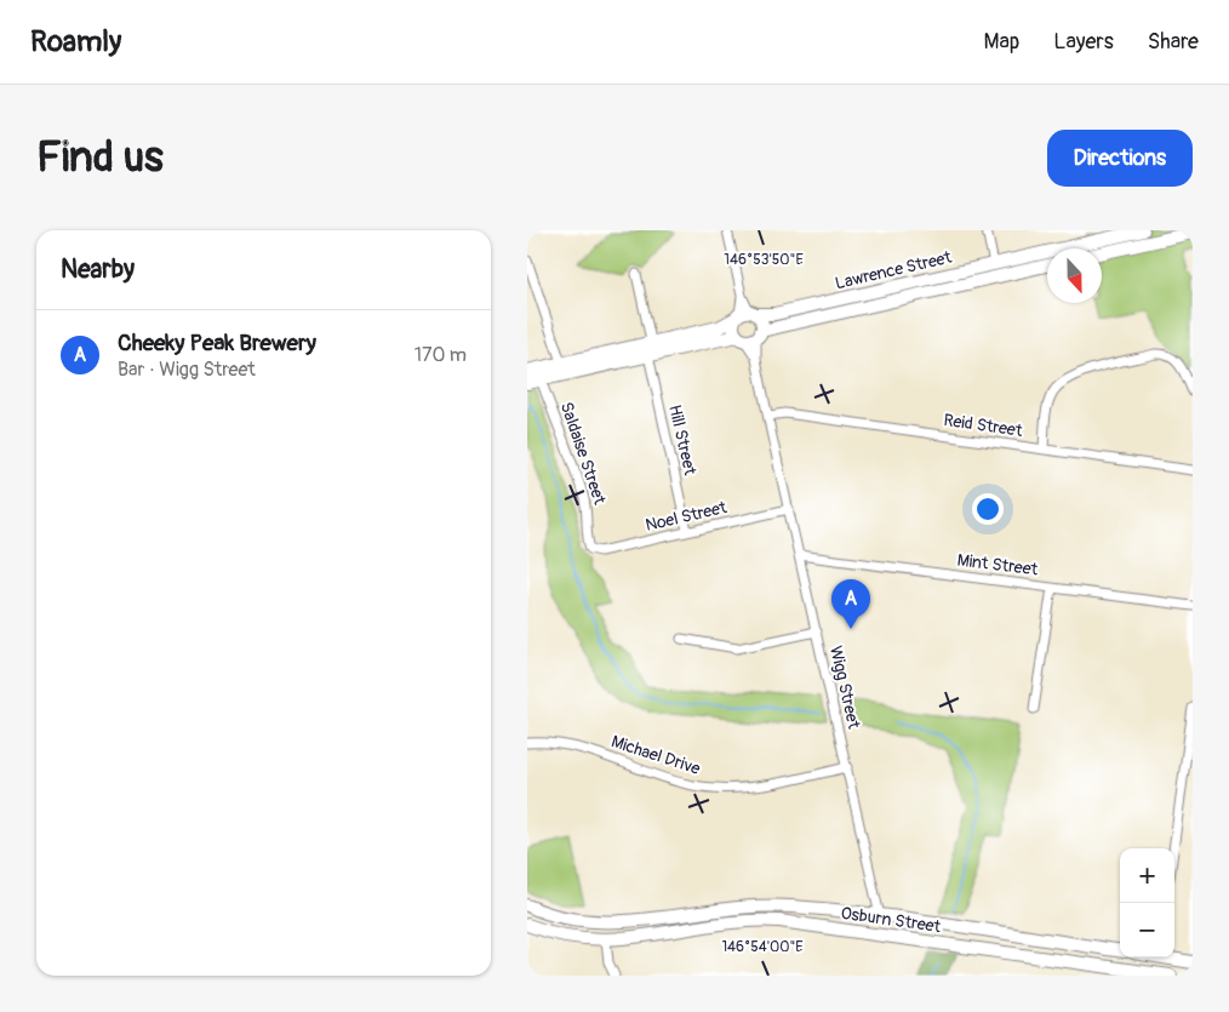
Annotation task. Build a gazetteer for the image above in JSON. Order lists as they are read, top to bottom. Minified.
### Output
{"streets":{"street":["Lawrence Street","Reid Street","Hill Street","Saldaise Street","Noel Street","Mint Street","Wigg Street","Michael Drive","Osburn Street"]},"crossings":[["Lawrence Street","Hill Street"],["Lawrence Street","Saldaise Street"],["Lawrence Street","Wigg Street"],["Reid Street","Wigg Street"],["Hill Street","Noel Street"],["Saldaise Street","Noel Street"],["Noel Street","Wigg Street"],["Mint Street","Wigg Street"],["Wigg Street","Michael Drive"],["Wigg Street","Osburn Street"]],"north":"bottom","page":{"header":"Roamly","nav":["Map","Layers","Share"],"buttons":"Directions","title":"Find us","heading":"Nearby","list":[{"mark":"A","name":"Cheeky Peak Brewery","note":"Bar · Wigg Street","value":"170 m"}],"pins":"A","map_buttons":["+","−"]},"coordinates":["146°53'50\"E","146°54'00\"E"]}
